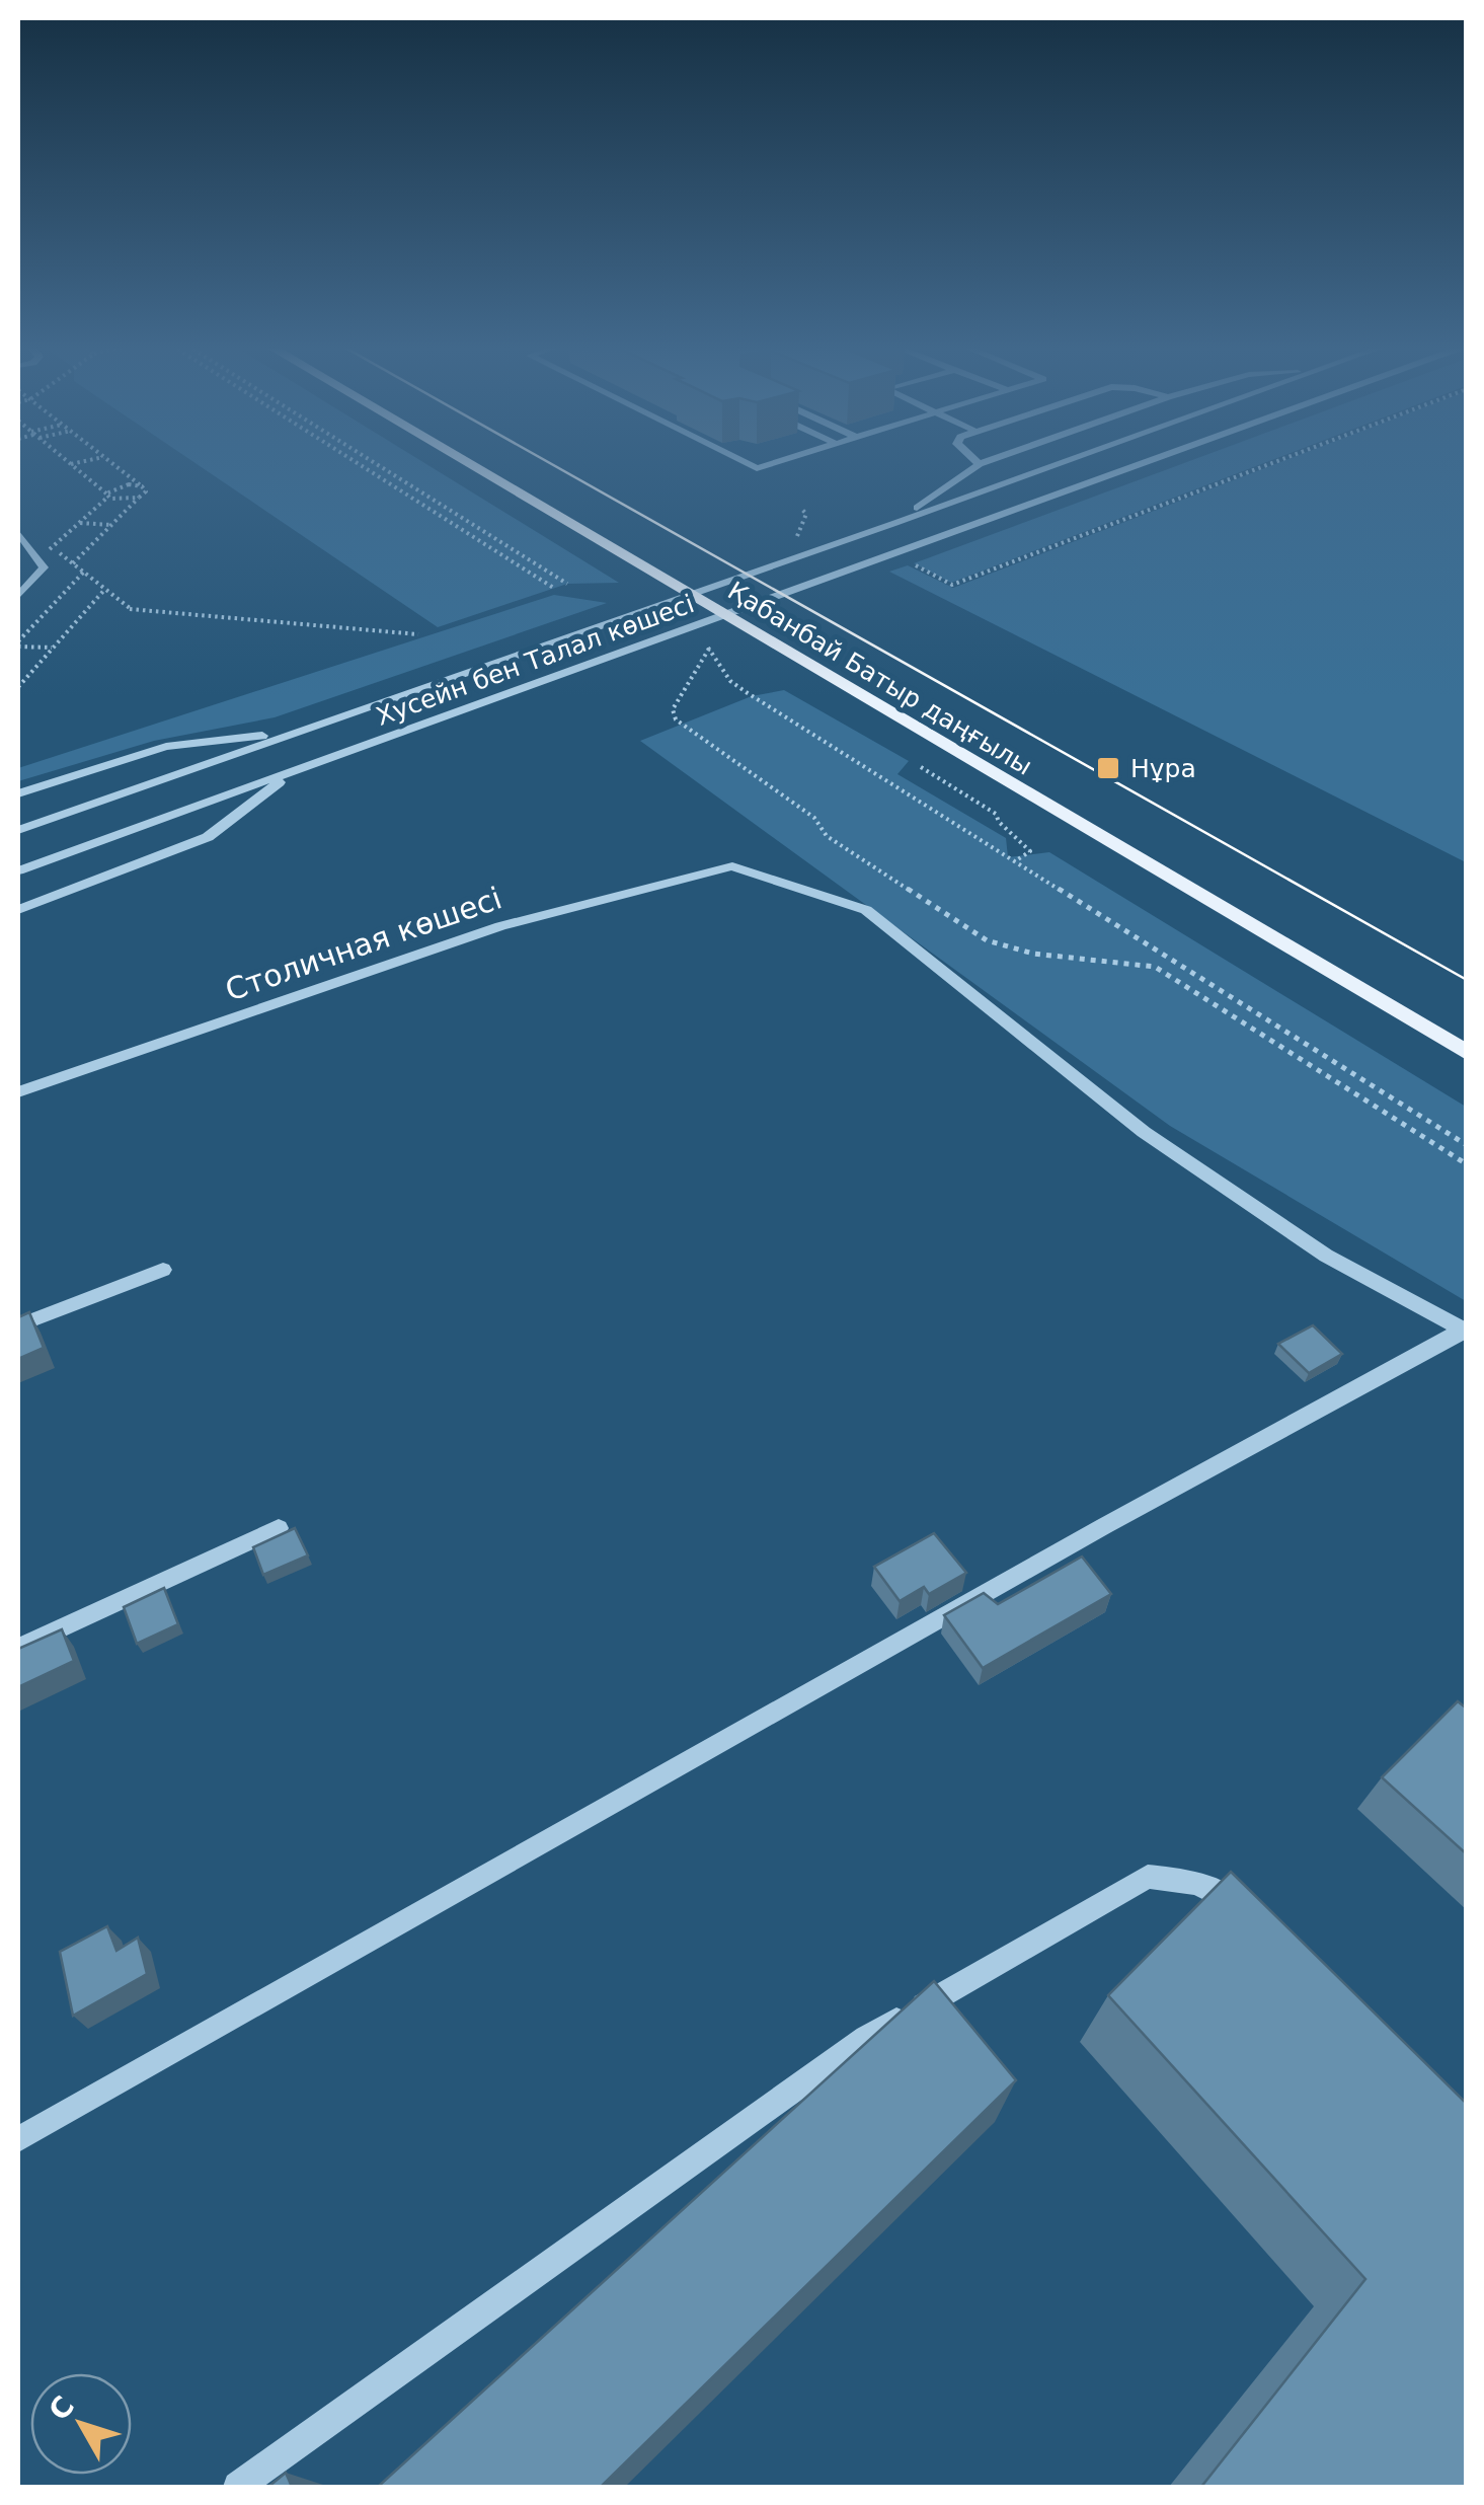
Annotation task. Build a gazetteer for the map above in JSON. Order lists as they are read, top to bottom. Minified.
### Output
{"streets":{"main road":["Қабанбай Батыр даңғылы"],"street":["Хусейн бен Талал көшесі","Столичная көшесі"]},"crossings":[["Хусейн бен Талал көшесі","Қабанбай Батыр даңғылы"]],"places":{"transit":["Нұра"]},"north":"top left"}
